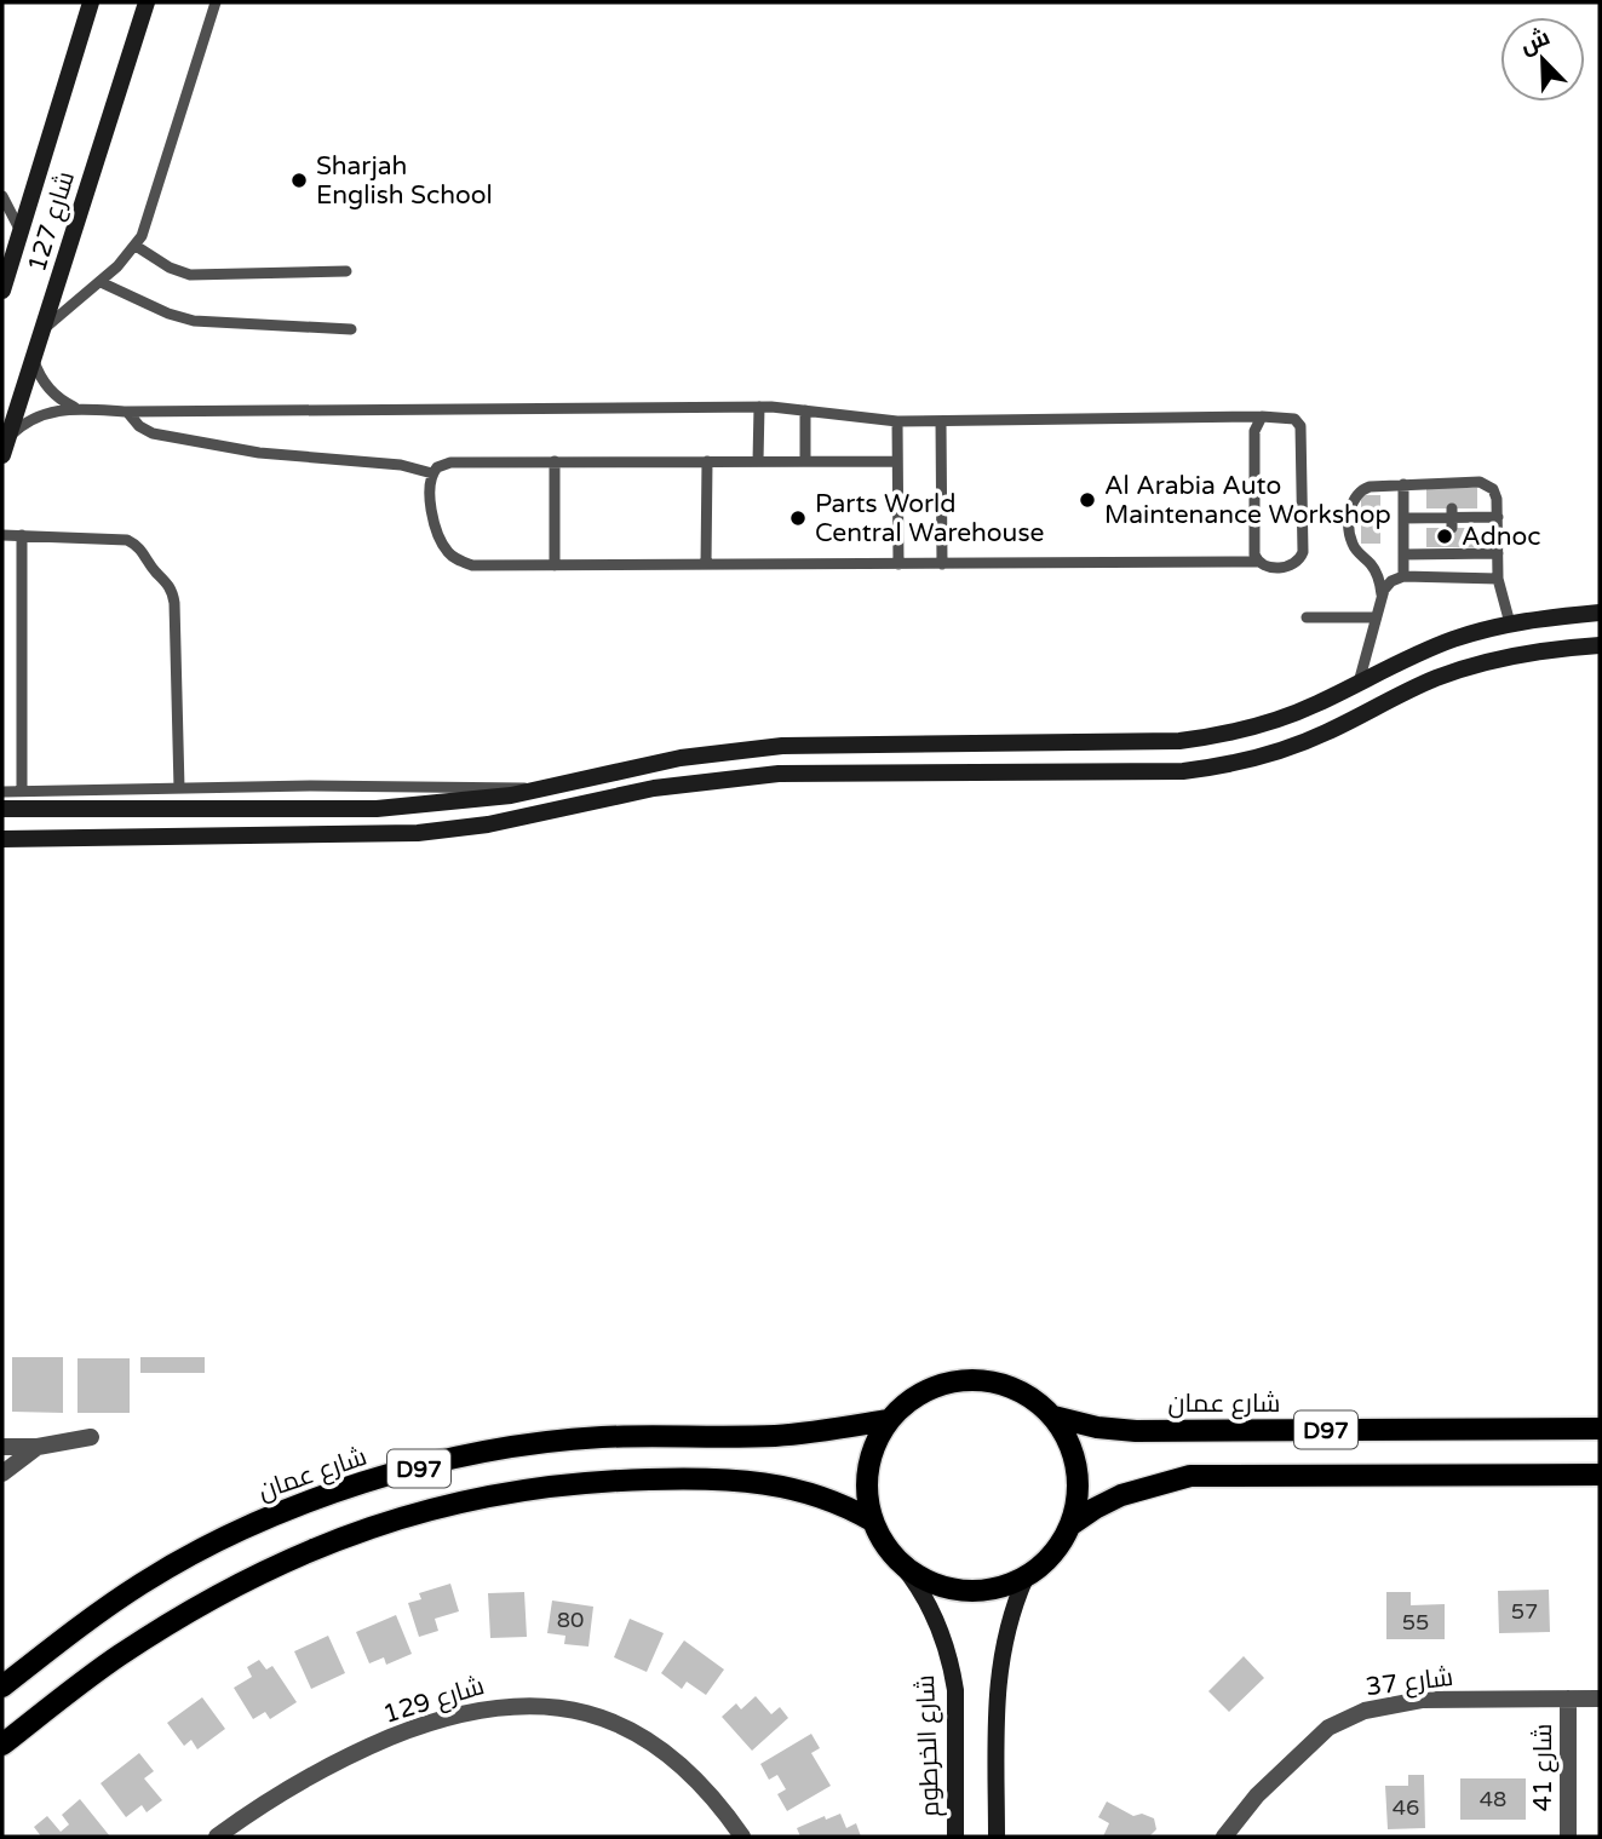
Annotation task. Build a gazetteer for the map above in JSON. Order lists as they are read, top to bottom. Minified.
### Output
{"streets":{"main road":["شارع عمان","D97"],"street":["شارع 127","شارع 37","شارع 129","شارع الخرطوم","شارع 41"]},"crossings":[["شارع عمان","D97"],["شارع عمان","شارع الخرطوم"],["D97","شارع الخرطوم"],["شارع 37","شارع 41"]],"places":["Sharjah English School","Al Arabia Auto Maintenance Workshop","Parts World Central Warehouse","Adnoc"],"house_numbers":["57","80","55","48","46"],"north":"top left"}
